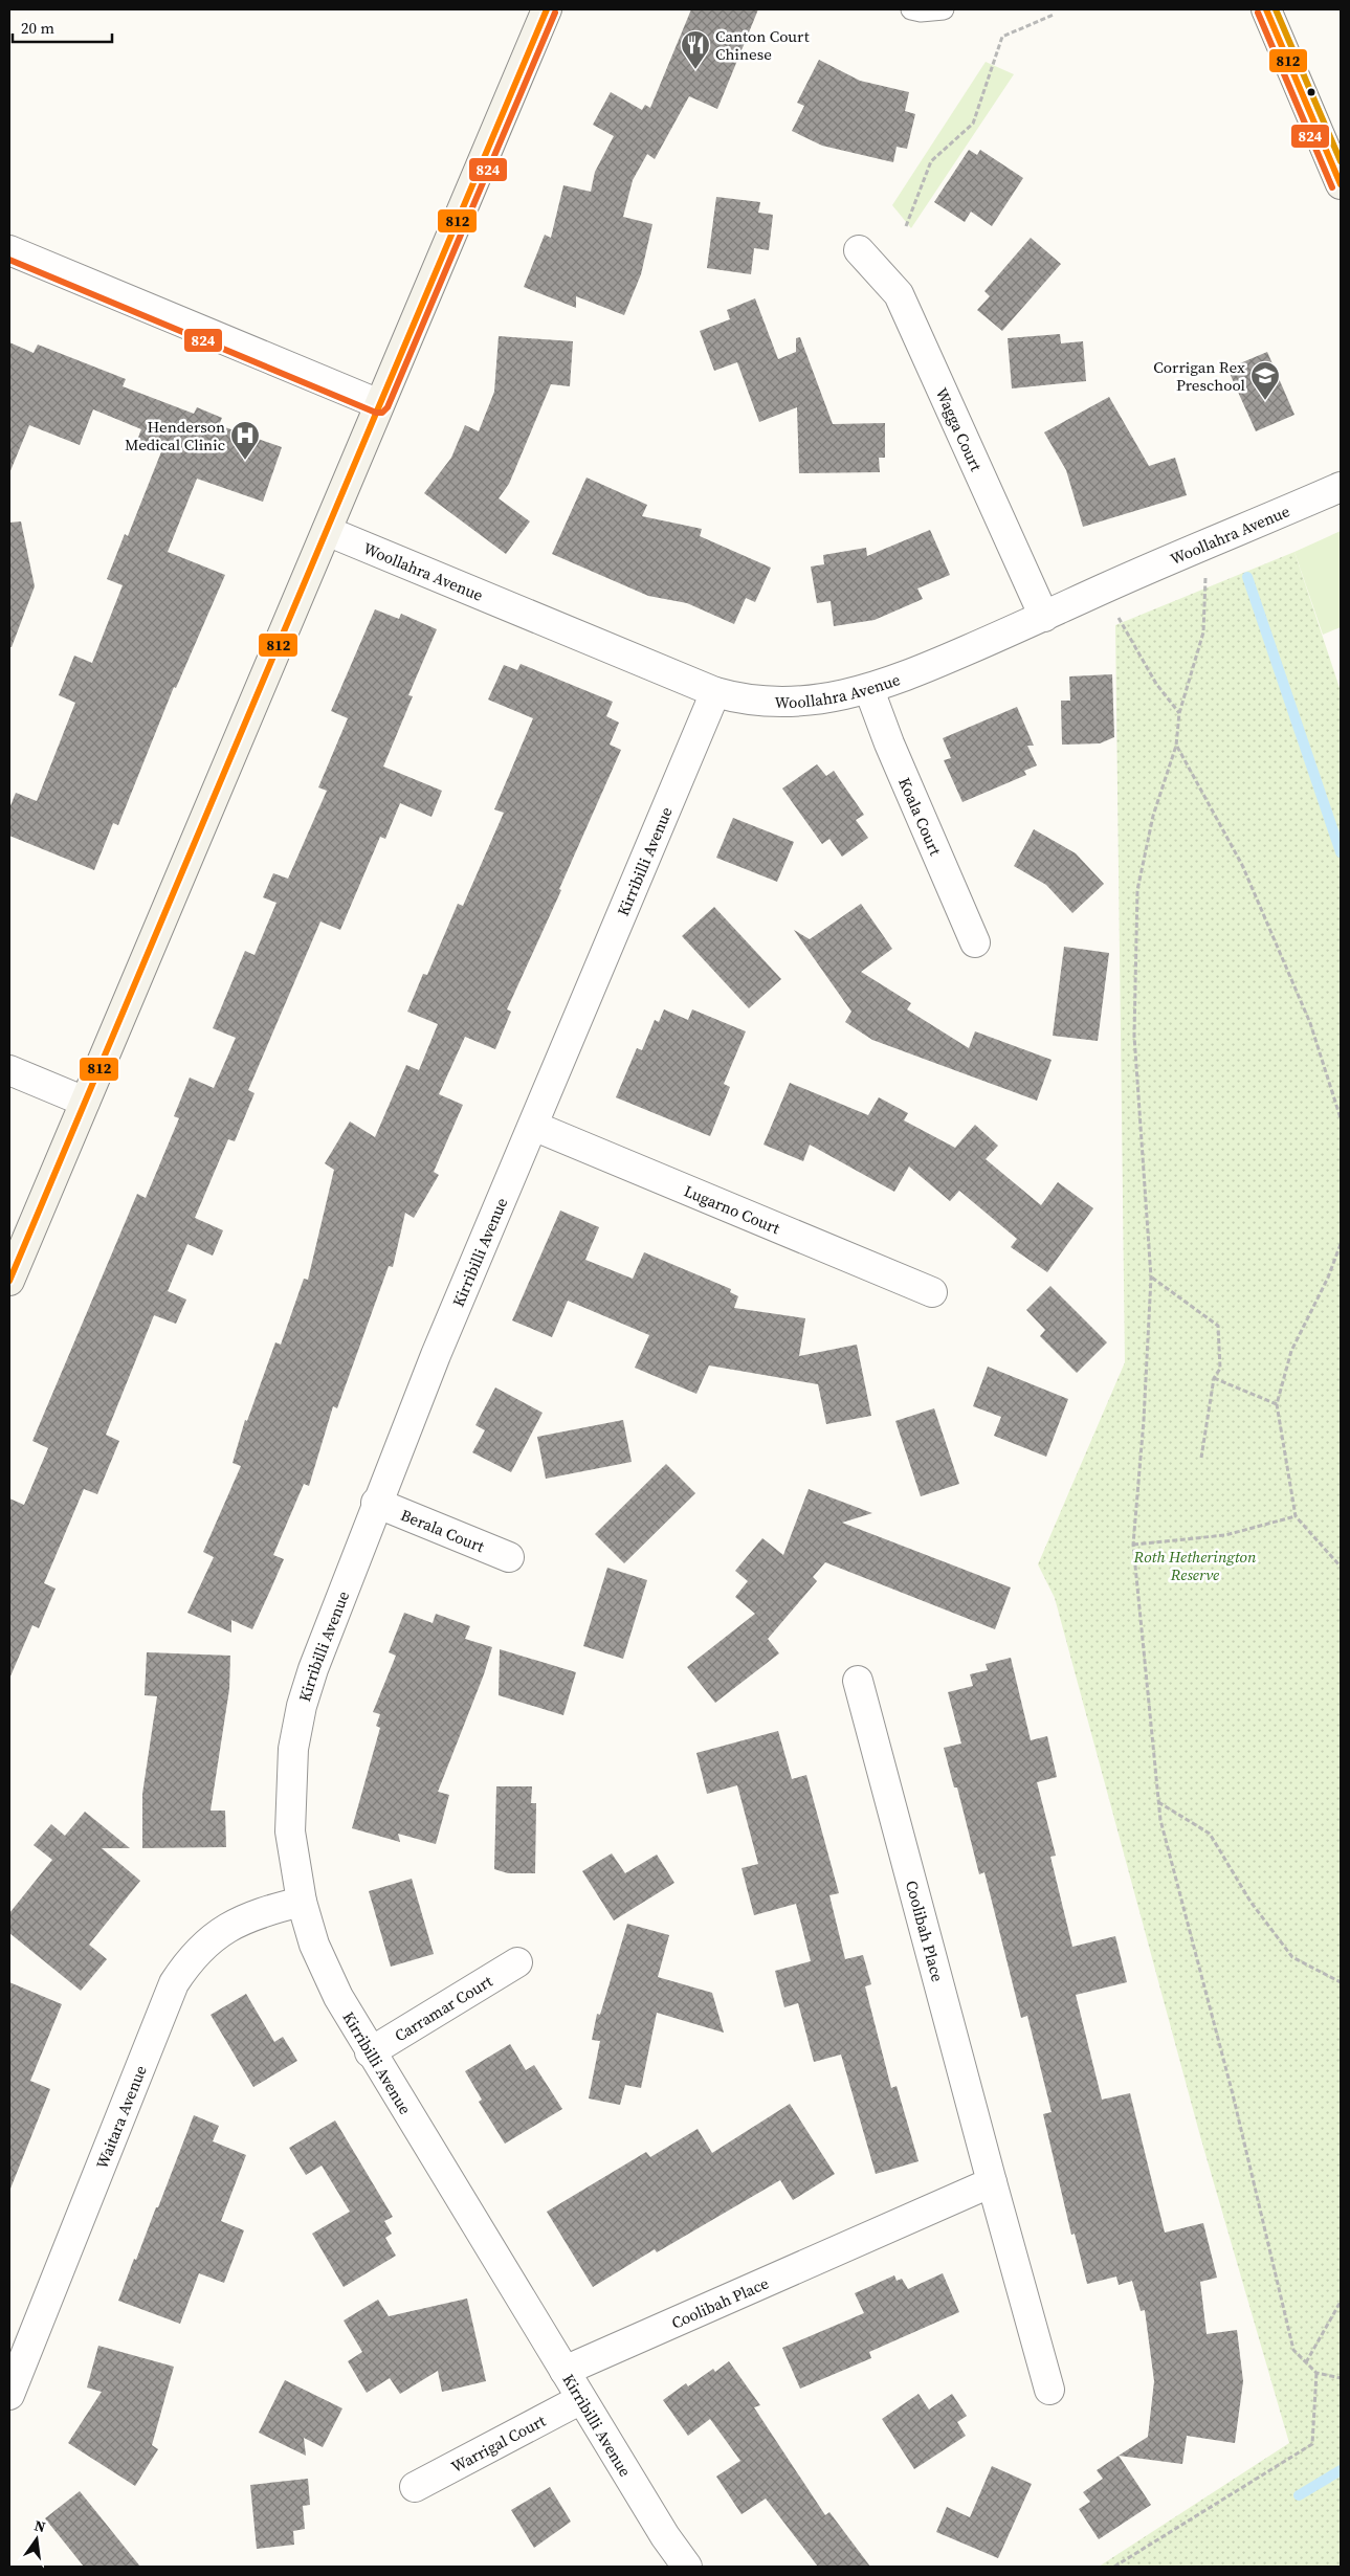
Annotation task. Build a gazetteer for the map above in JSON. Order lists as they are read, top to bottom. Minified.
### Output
{"streets":{"street":["Wagga Court","Woollahra Avenue","Koala Court","Kirribilli Avenue","Lugarno Court","Berala Court","Coolibah Place","Carramar Court","Waitara Avenue","Warrigal Court"]},"crossings":[["Wagga Court","Woollahra Avenue"],["Woollahra Avenue","Koala Court"],["Woollahra Avenue","Kirribilli Avenue"],["Kirribilli Avenue","Lugarno Court"],["Kirribilli Avenue","Berala Court"],["Kirribilli Avenue","Coolibah Place"],["Kirribilli Avenue","Carramar Court"],["Kirribilli Avenue","Waitara Avenue"],["Kirribilli Avenue","Warrigal Court"]],"parks":["Roth Hetherington Reserve"],"places":{"restaurant":["Canton Court Chinese"],"school or university":["Corrigan Rex Preschool"],"hospital":["Henderson Medical Clinic"]},"lines":["transit line 812","transit line 824"],"scale_bar":"20 m","north":"top"}
